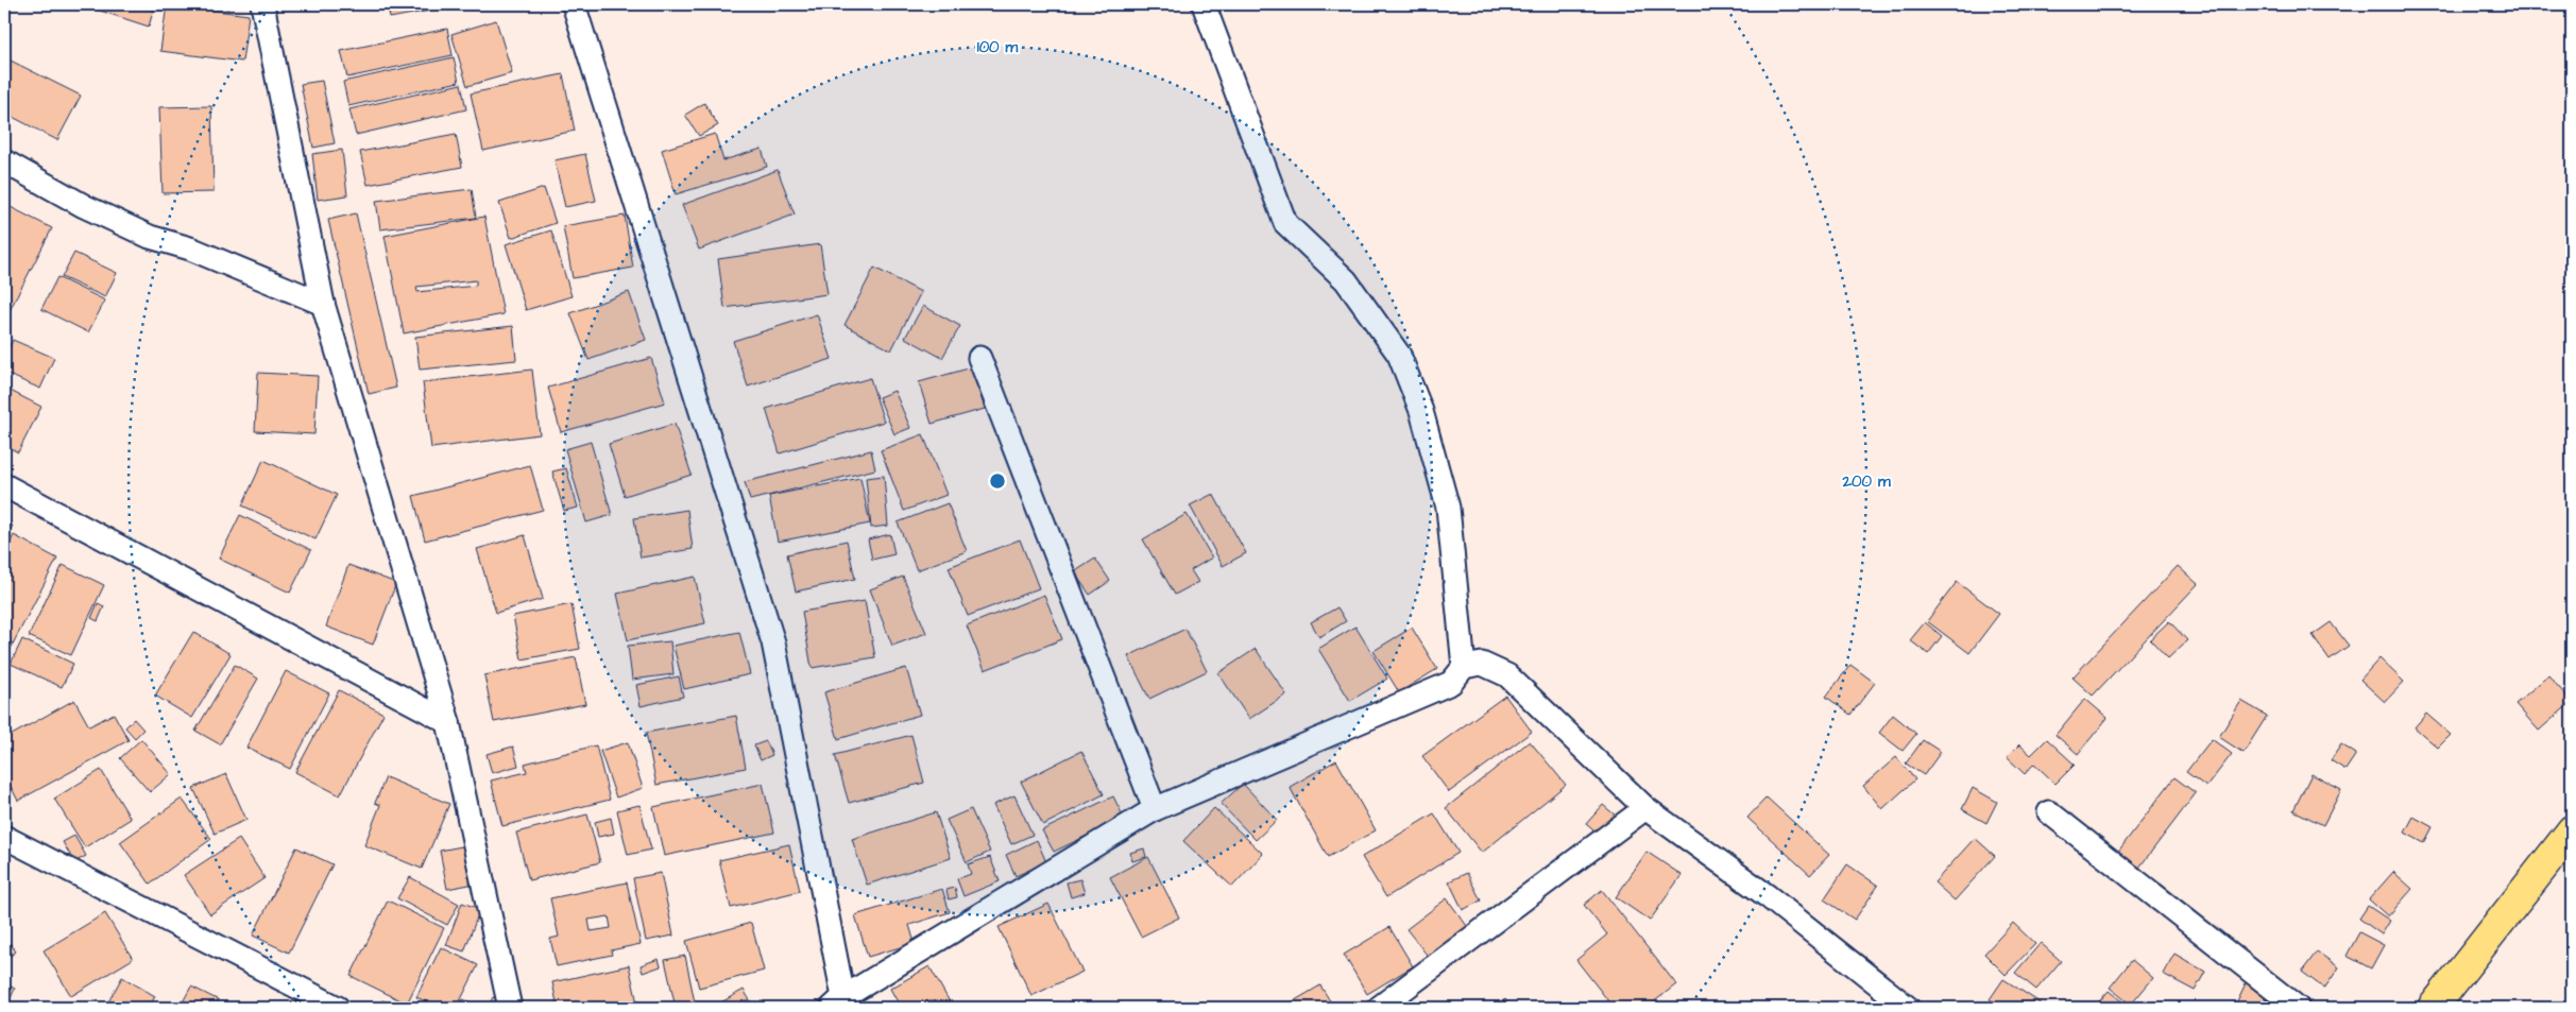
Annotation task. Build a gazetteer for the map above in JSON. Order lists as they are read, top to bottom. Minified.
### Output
{"rings":["100 m","200 m"]}
